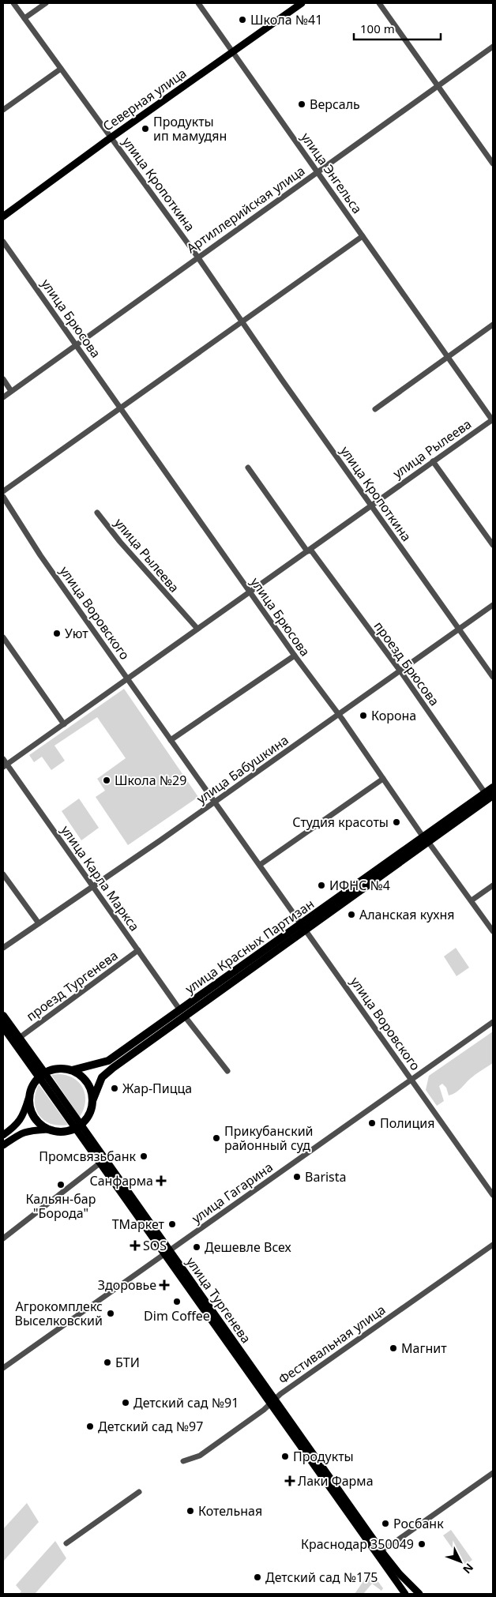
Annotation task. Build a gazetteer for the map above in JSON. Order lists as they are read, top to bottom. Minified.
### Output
{"streets":{"highway":["улица Красных Партизан","улица Тургенева"],"main road":["Северная улица"],"street":["улица Энгельса","улица Кропоткина","Артиллерийская улица","улица Брюсова","улица Рылеева","улица Воровского","проезд Брюсова","улица Бабушкина","улица Карла Маркса","проезд Тургенева","улица Гагарина","Фестивальная улица"]},"crossings":[["Северная улица","улица Энгельса"],["Северная улица","улица Кропоткина"],["улица Энгельса","Артиллерийская улица"],["улица Энгельса","улица Рылеева"],["улица Кропоткина","Артиллерийская улица"],["улица Кропоткина","улица Рылеева"],["улица Кропоткина","улица Бабушкина"],["Артиллерийская улица","улица Брюсова"],["улица Брюсова","улица Рылеева"],["улица Брюсова","улица Бабушкина"],["улица Брюсова","улица Красных Партизан"],["улица Рылеева","улица Воровского"],["улица Рылеева","проезд Брюсова"],["улица Рылеева","улица Карла Маркса"],["улица Воровского","улица Бабушкина"],["улица Воровского","улица Красных Партизан"],["улица Воровского","улица Гагарина"],["проезд Брюсова","улица Бабушкина"],["проезд Брюсова","улица Красных Партизан"],["улица Бабушкина","улица Карла Маркса"],["улица Карла Маркса","улица Красных Партизан"],["улица Карла Маркса","проезд Тургенева"],["улица Красных Партизан","улица Тургенева"],["проезд Тургенева","улица Тургенева"],["улица Гагарина","улица Тургенева"],["улица Тургенева","Фестивальная улица"]],"places":{"other":["Школа №41","Версаль","Продукты ип мамудян","Уют","Корона","Школа №29","Студия красоты","ИФНС №4","Аланская кухня","Жар-Пицца","Полиция","Прикубанский районный суд","Промсвязьбанк","Barista","Кальян-бар \"Борода\"","ТМаркет","Дешевле Всех","Dim Coffee","Агрокомплекс Выселковский","Магнит","БТИ","Детский сад №91","Детский сад №97","Продукты","Котельная","Росбанк","Краснодар 350049","Детский сад №175"],"health":["Санфарма","SOS","Здоровье","Лаки Фарма"]},"scale_bar":"100 m","north":"bottom right"}
